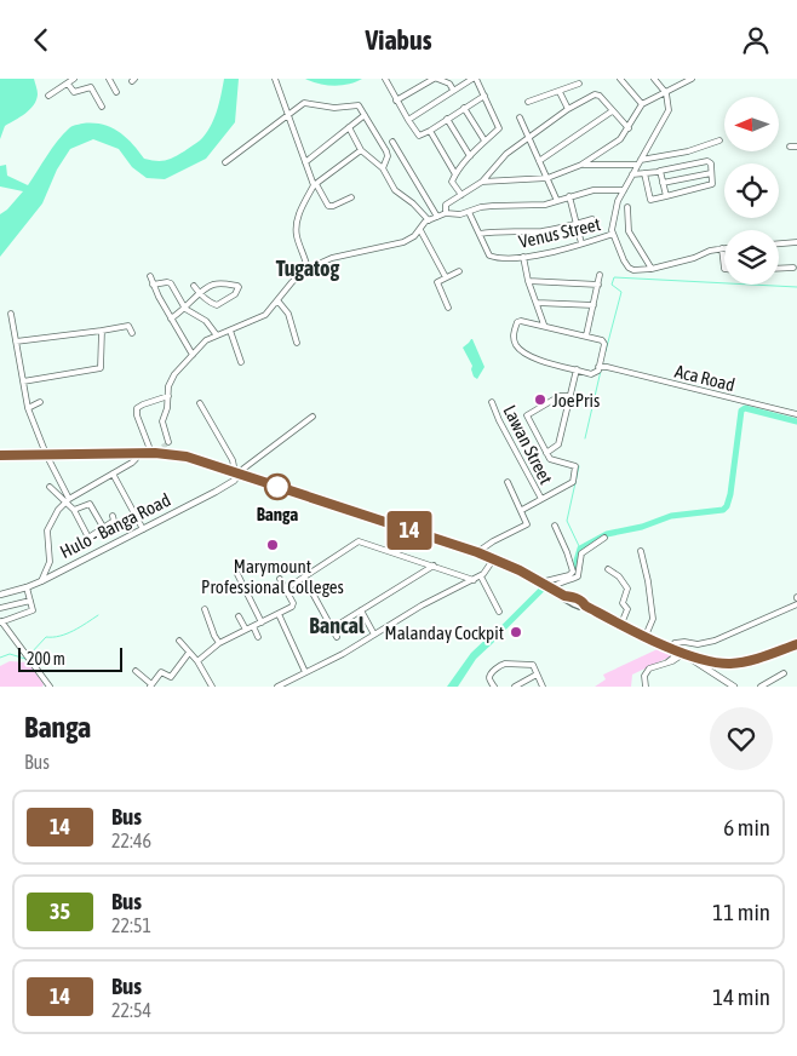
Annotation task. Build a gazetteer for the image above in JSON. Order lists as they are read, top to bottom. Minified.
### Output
{"streets":{"main road":["Hulo - Banga Road"],"street":["Venus Street","Aca Road","Lawan Street"]},"districts":["Tugatog","Bancal"],"places":["JoePris","Banga","Marymount Professional Colleges","Malanday Cockpit"],"lines":["bus line 14"],"scale_bar":"200 m","north":"left","page":{"header":"Viabus","on_map":"14","scale":"200 m","heading":["Banga","Bus"],"list":[{"mark":"14","name":"Bus","note":"22:46","value":"6 min"},{"mark":"35","name":"Bus","note":"22:51","value":"11 min"},{"mark":"14","name":"Bus","note":"22:54","value":"14 min"}]}}
